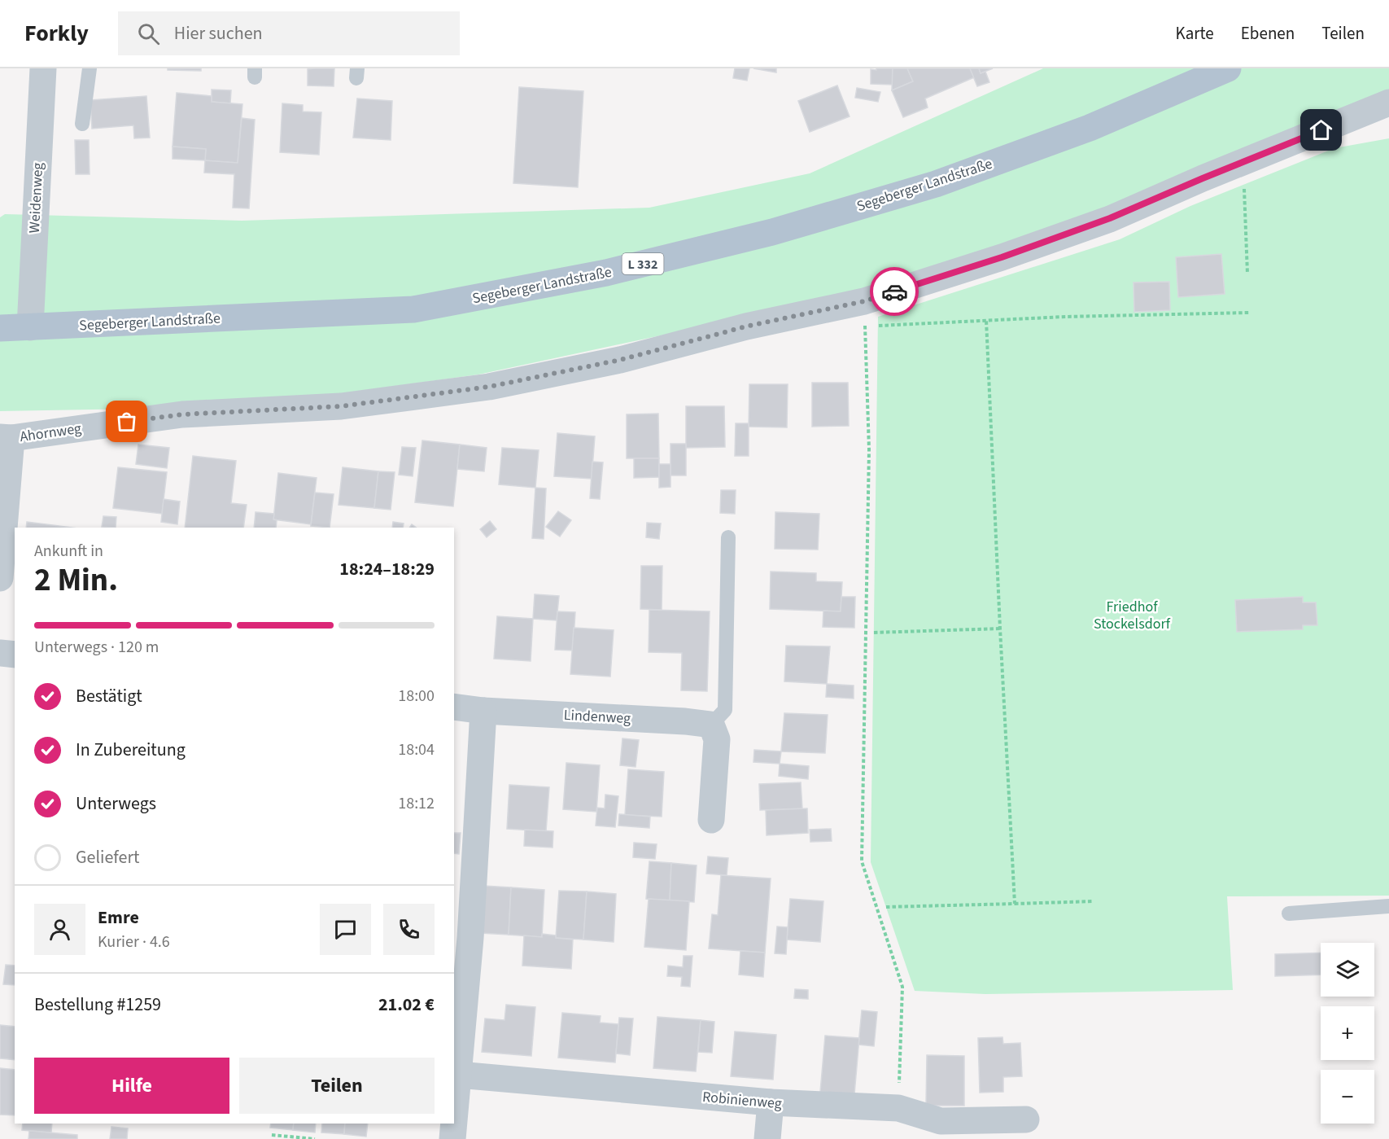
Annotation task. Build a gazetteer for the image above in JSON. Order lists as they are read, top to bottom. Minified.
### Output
{"streets":{"main road":["Segeberger Landstraße","L 332"],"street":["Weidenweg","Ahornweg","Lindenweg","Robinienweg"]},"crossings":[["Segeberger Landstraße","Weidenweg"]],"parks":["Friedhof Stockelsdorf"],"page":{"header":"Forkly","search":"Hier suchen","nav":["Karte","Ebenen","Teilen"],"heading":["2 Min.","Ankunft in","18:24–18:29"],"panel":["Emre","Kurier · 4.6","Bestellung #1259","21.02 €"],"bar":"Unterwegs · 120 m","list":[["Bestätigt","18:00"],["In Zubereitung","18:04"],["Unterwegs","18:12"],"Geliefert"],"map_buttons":["+","−"],"buttons":["Hilfe","Teilen"]}}
